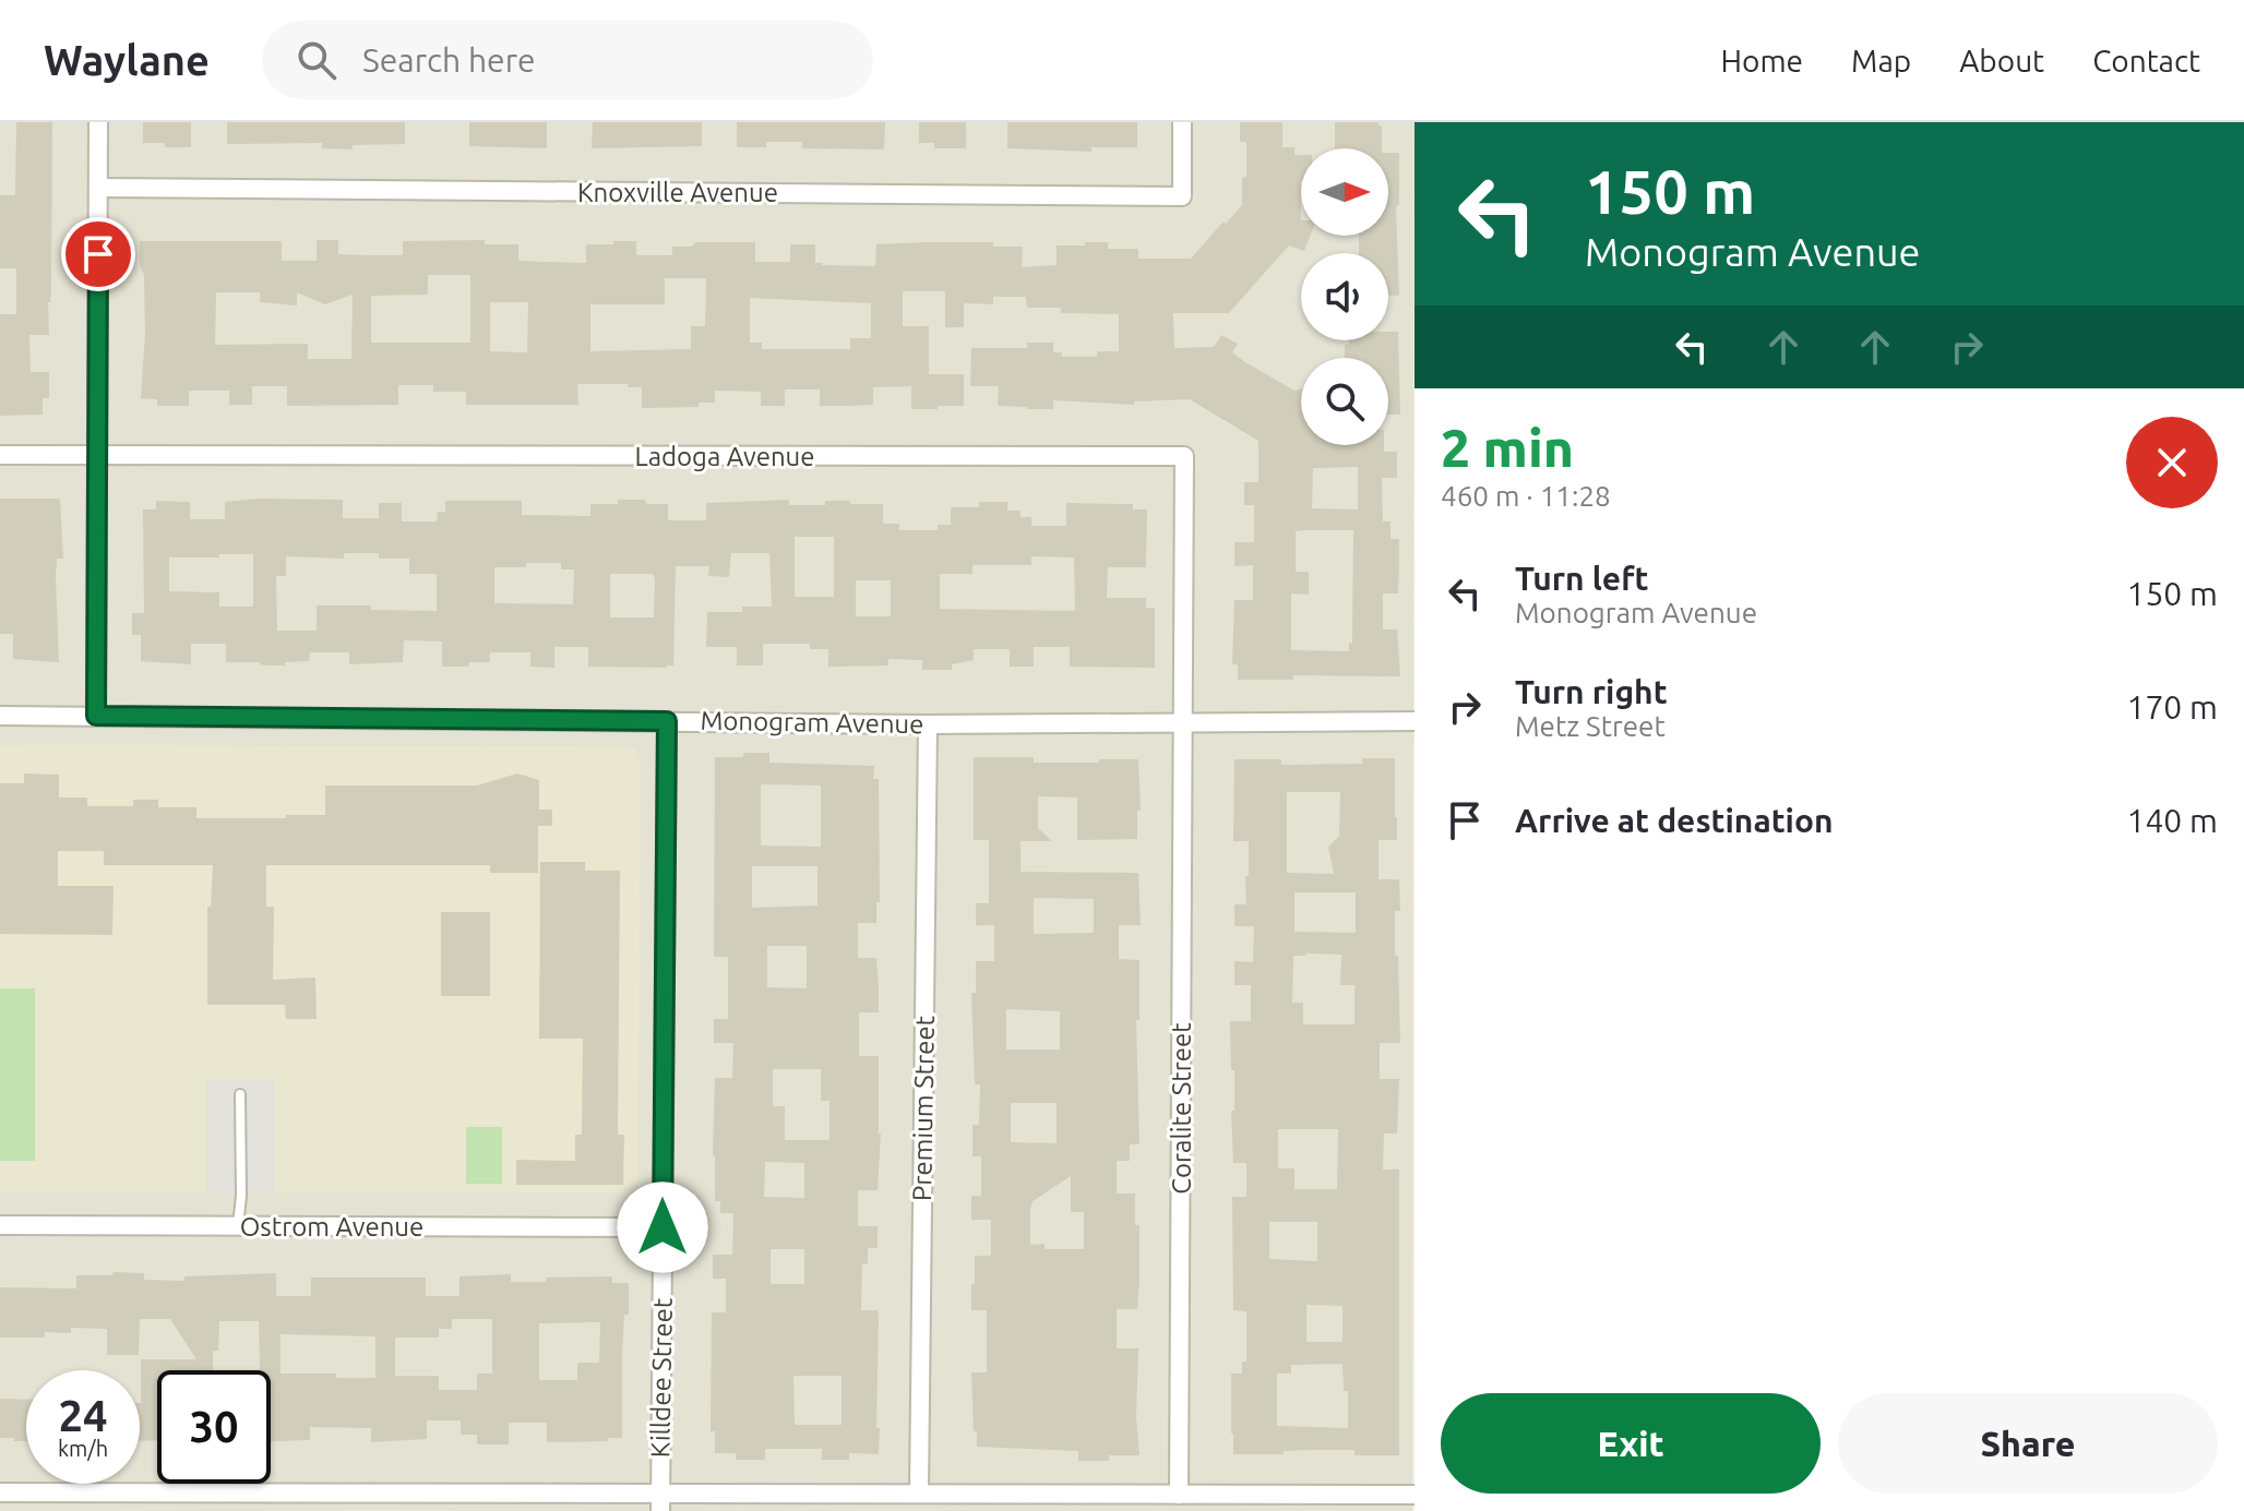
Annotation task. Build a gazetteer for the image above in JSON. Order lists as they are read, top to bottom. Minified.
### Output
{"streets":{"street":["Knoxville Avenue","Ladoga Avenue","Monogram Avenue","Premium Street","Coralite Street","Ostrom Avenue","Killdee Street"]},"crossings":[["Ladoga Avenue","Monogram Avenue"],["Ladoga Avenue","Coralite Street"],["Monogram Avenue","Premium Street"],["Monogram Avenue","Coralite Street"],["Monogram Avenue","Killdee Street"],["Ostrom Avenue","Killdee Street"]],"north":"right","page":{"header":"Waylane","search":"Search here","nav":["Home","Map","About","Contact"],"turn":["150 m","Monogram Avenue"],"heading":["2 min","460 m · 11:28"],"list":[{"name":"Turn left","note":"Monogram Avenue","value":"150 m"},{"name":"Turn right","note":"Metz Street","value":"170 m"},{"name":"Arrive at destination","value":"140 m"}],"speed":"24 km/h","limit":"30","buttons":["Exit","Share"]}}
